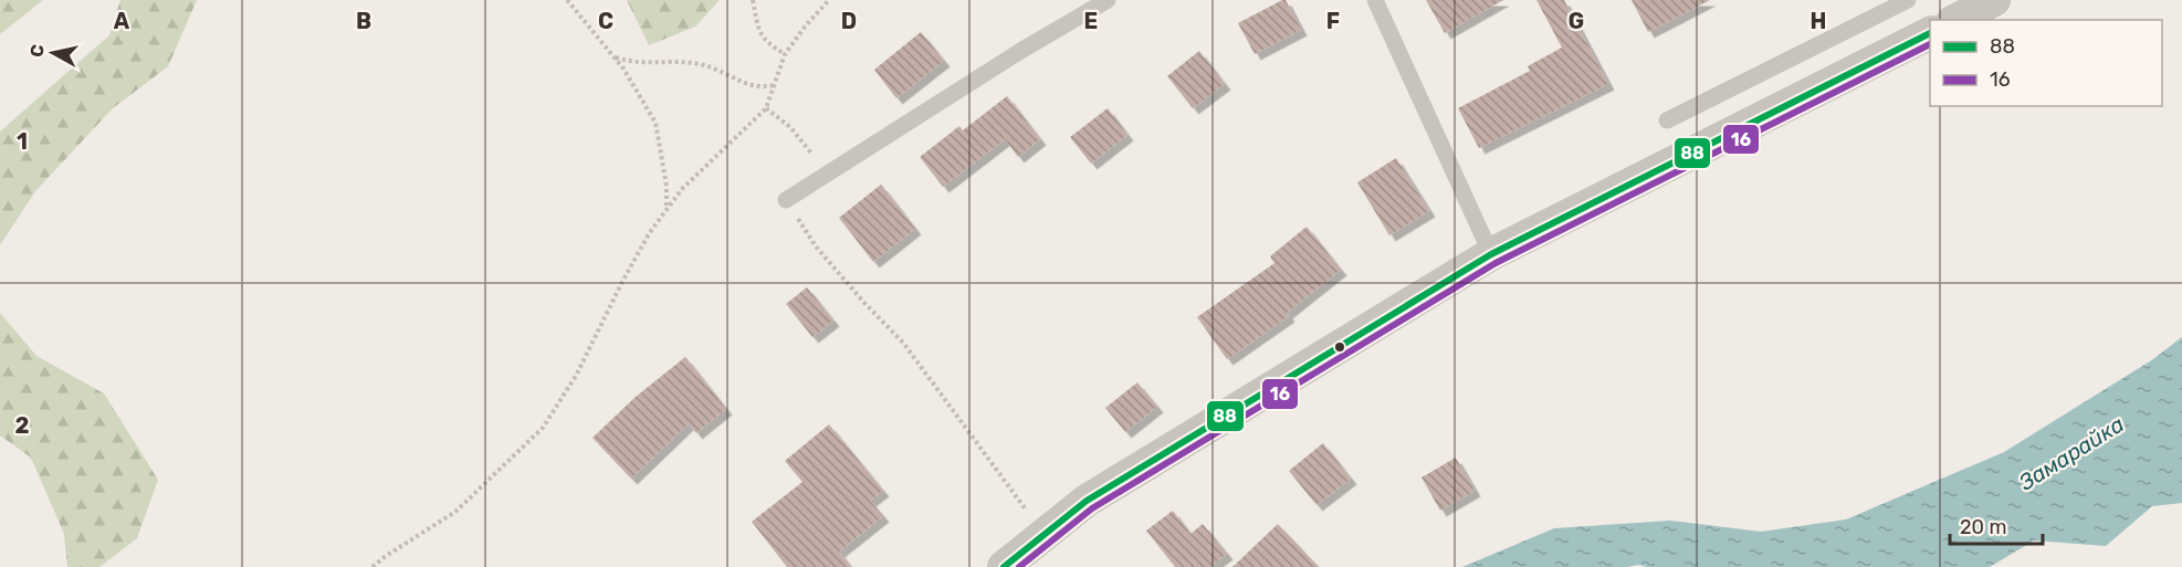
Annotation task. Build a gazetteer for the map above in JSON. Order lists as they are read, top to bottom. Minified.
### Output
{"water":["Замарайка"],"lines":["transit line 88","transit line 16"],"legend":["88","16"],"scale_bar":"20 m","north":"left","grid":{"columns":["A","B","C","D","E","F","G","H"],"rows":["1","2"]}}
